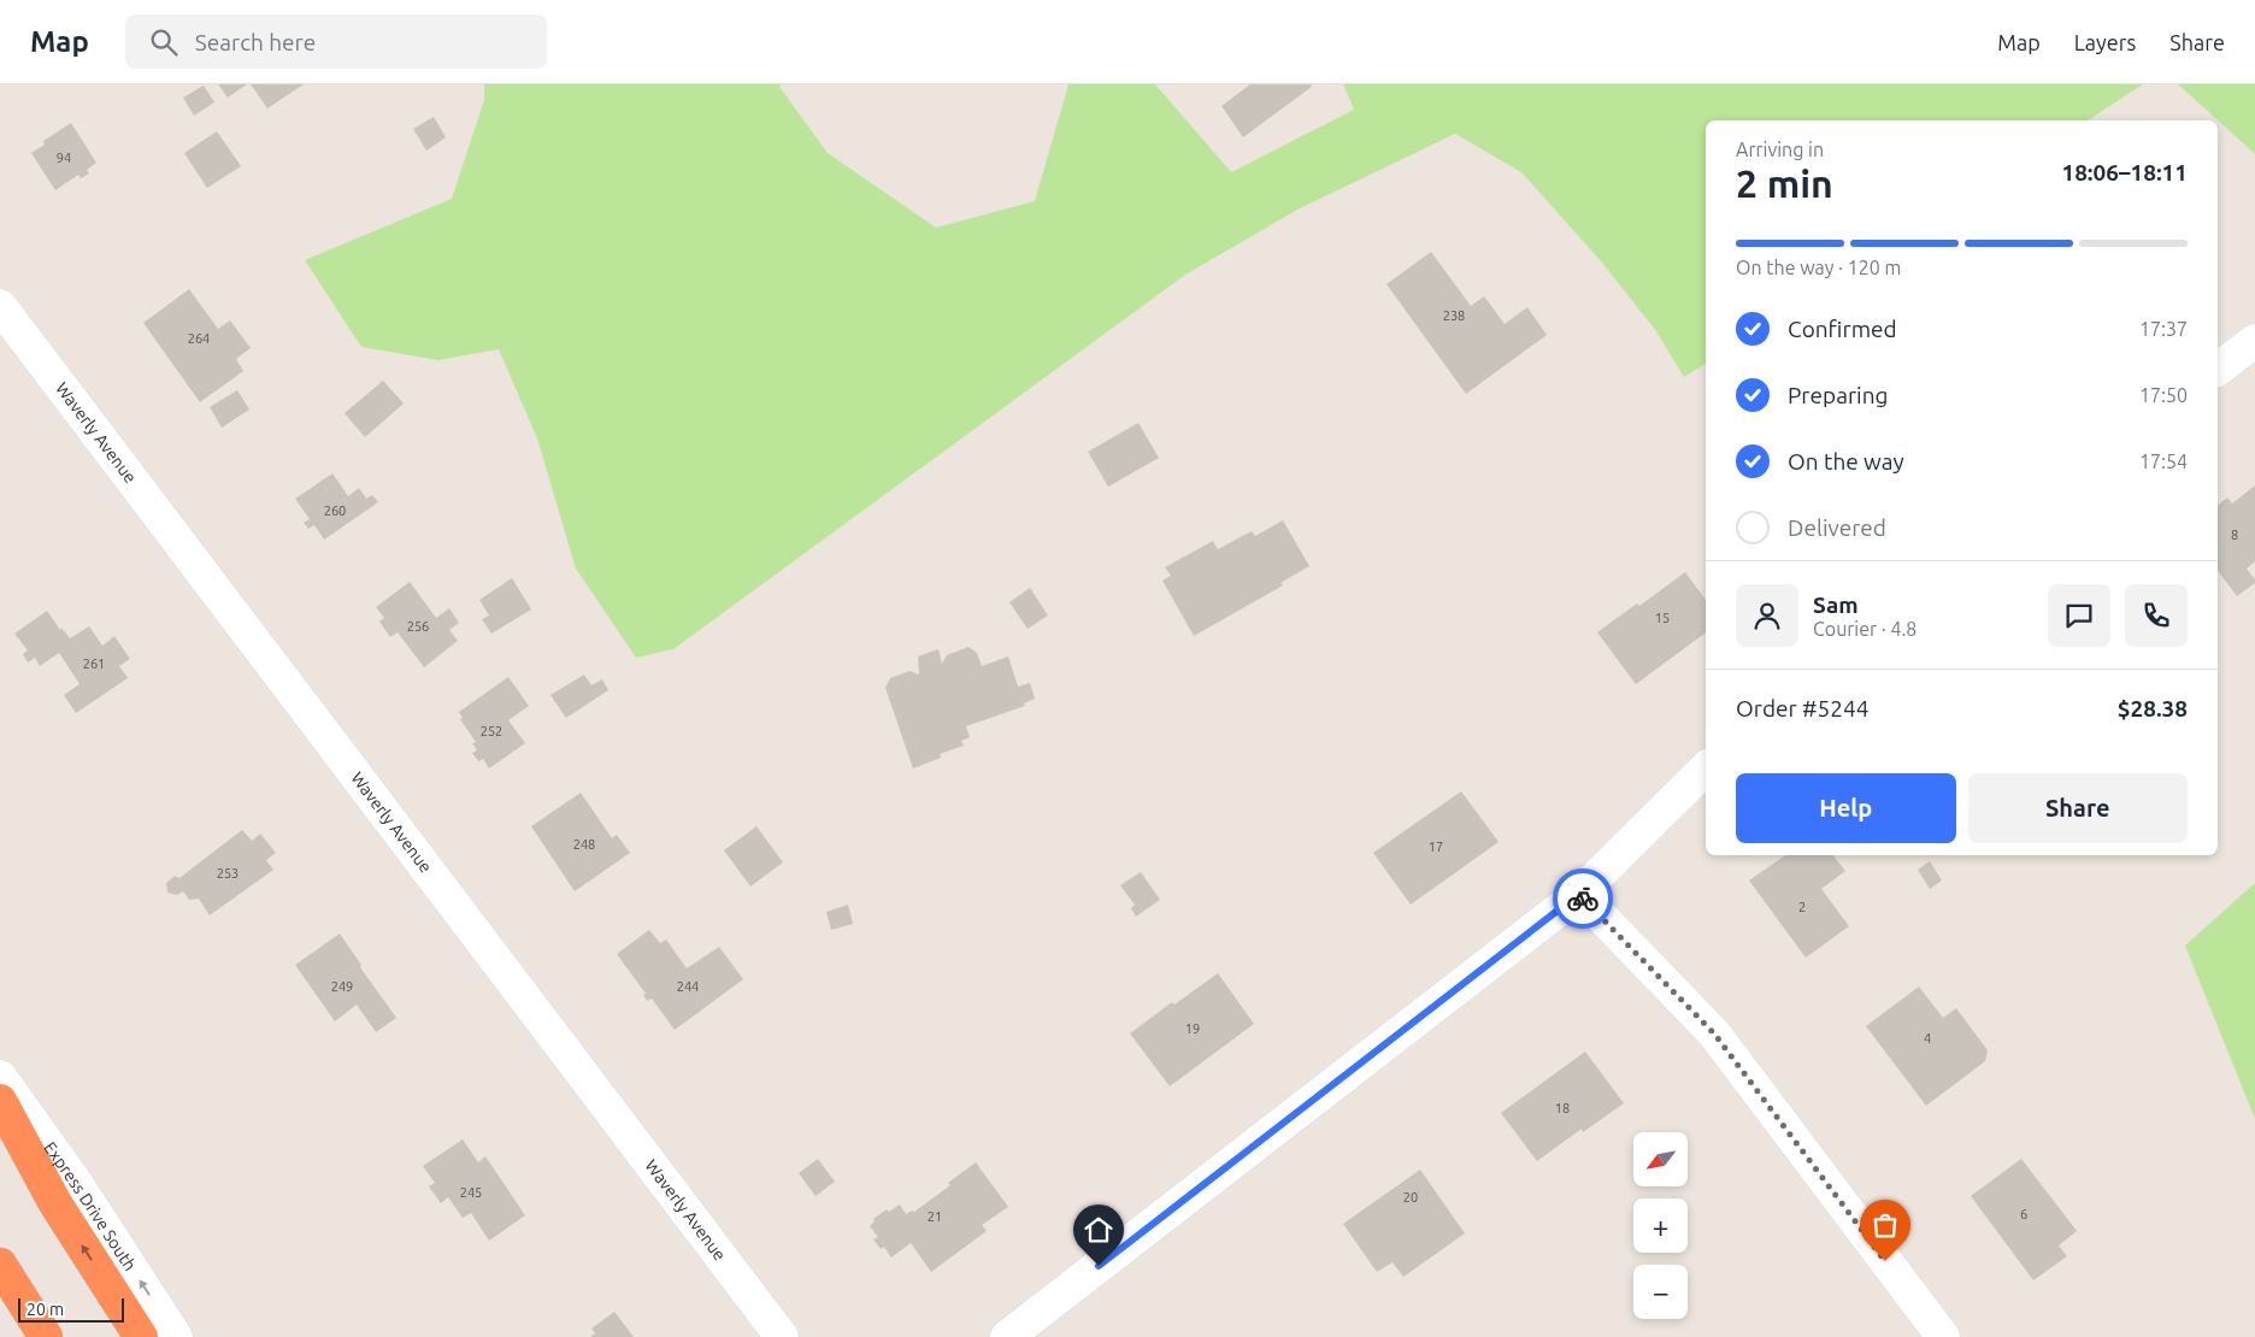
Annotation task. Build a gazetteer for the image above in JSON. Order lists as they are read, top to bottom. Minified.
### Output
{"streets":{"street":["Waverly Avenue","Express Drive South"]},"one_way":["Express Drive South"],"house_numbers":["94","238","264","260","8","15","256","261","252","248","17","253","2","249","244","19","4","18","245","20","6","21"],"scale_bar":"20 m","north":"bottom left","page":{"header":"Map","search":"Search here","nav":["Map","Layers","Share"],"heading":["2 min","Arriving in","18:06–18:11"],"panel":["Sam","Courier · 4.8","Order #5244","$28.38"],"bar":"On the way · 120 m","list":[["Confirmed","17:37"],["Preparing","17:50"],["On the way","17:54"],"Delivered"],"buttons":["Help","Share"],"map_buttons":["+","−"],"scale":"20 m"}}
